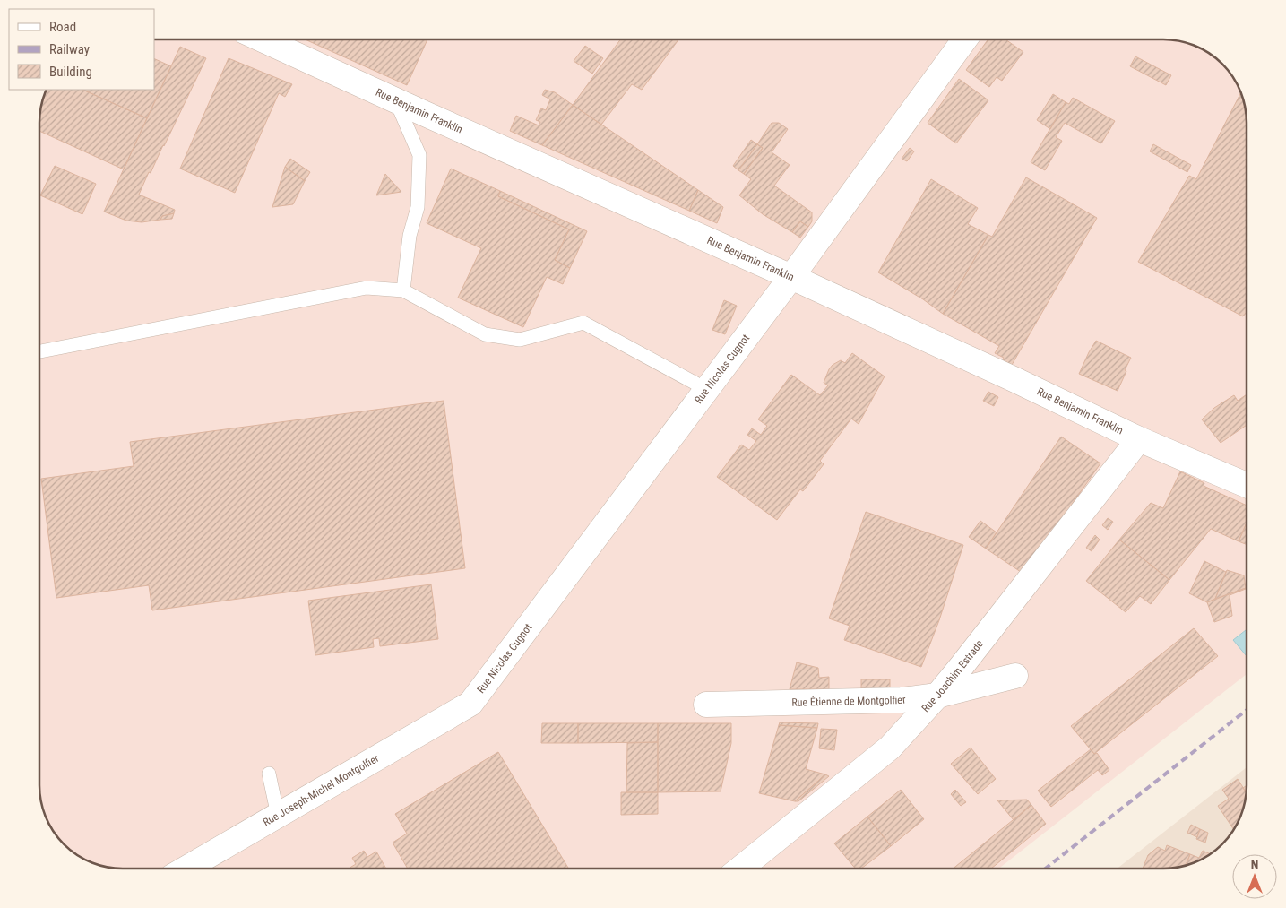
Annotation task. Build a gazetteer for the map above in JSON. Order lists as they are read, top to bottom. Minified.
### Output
{"streets":{"street":["Rue Benjamin Franklin","Rue Nicolas Cugnot","Rue Joachim Estrade","Rue Étienne de Montgolfier","Rue Joseph-Michel Montgolfier"]},"crossings":[["Rue Benjamin Franklin","Rue Nicolas Cugnot"],["Rue Benjamin Franklin","Rue Joachim Estrade"],["Rue Nicolas Cugnot","Rue Joseph-Michel Montgolfier"],["Rue Joachim Estrade","Rue Étienne de Montgolfier"]],"legend":["Road","Railway","Building"],"north":"top"}
